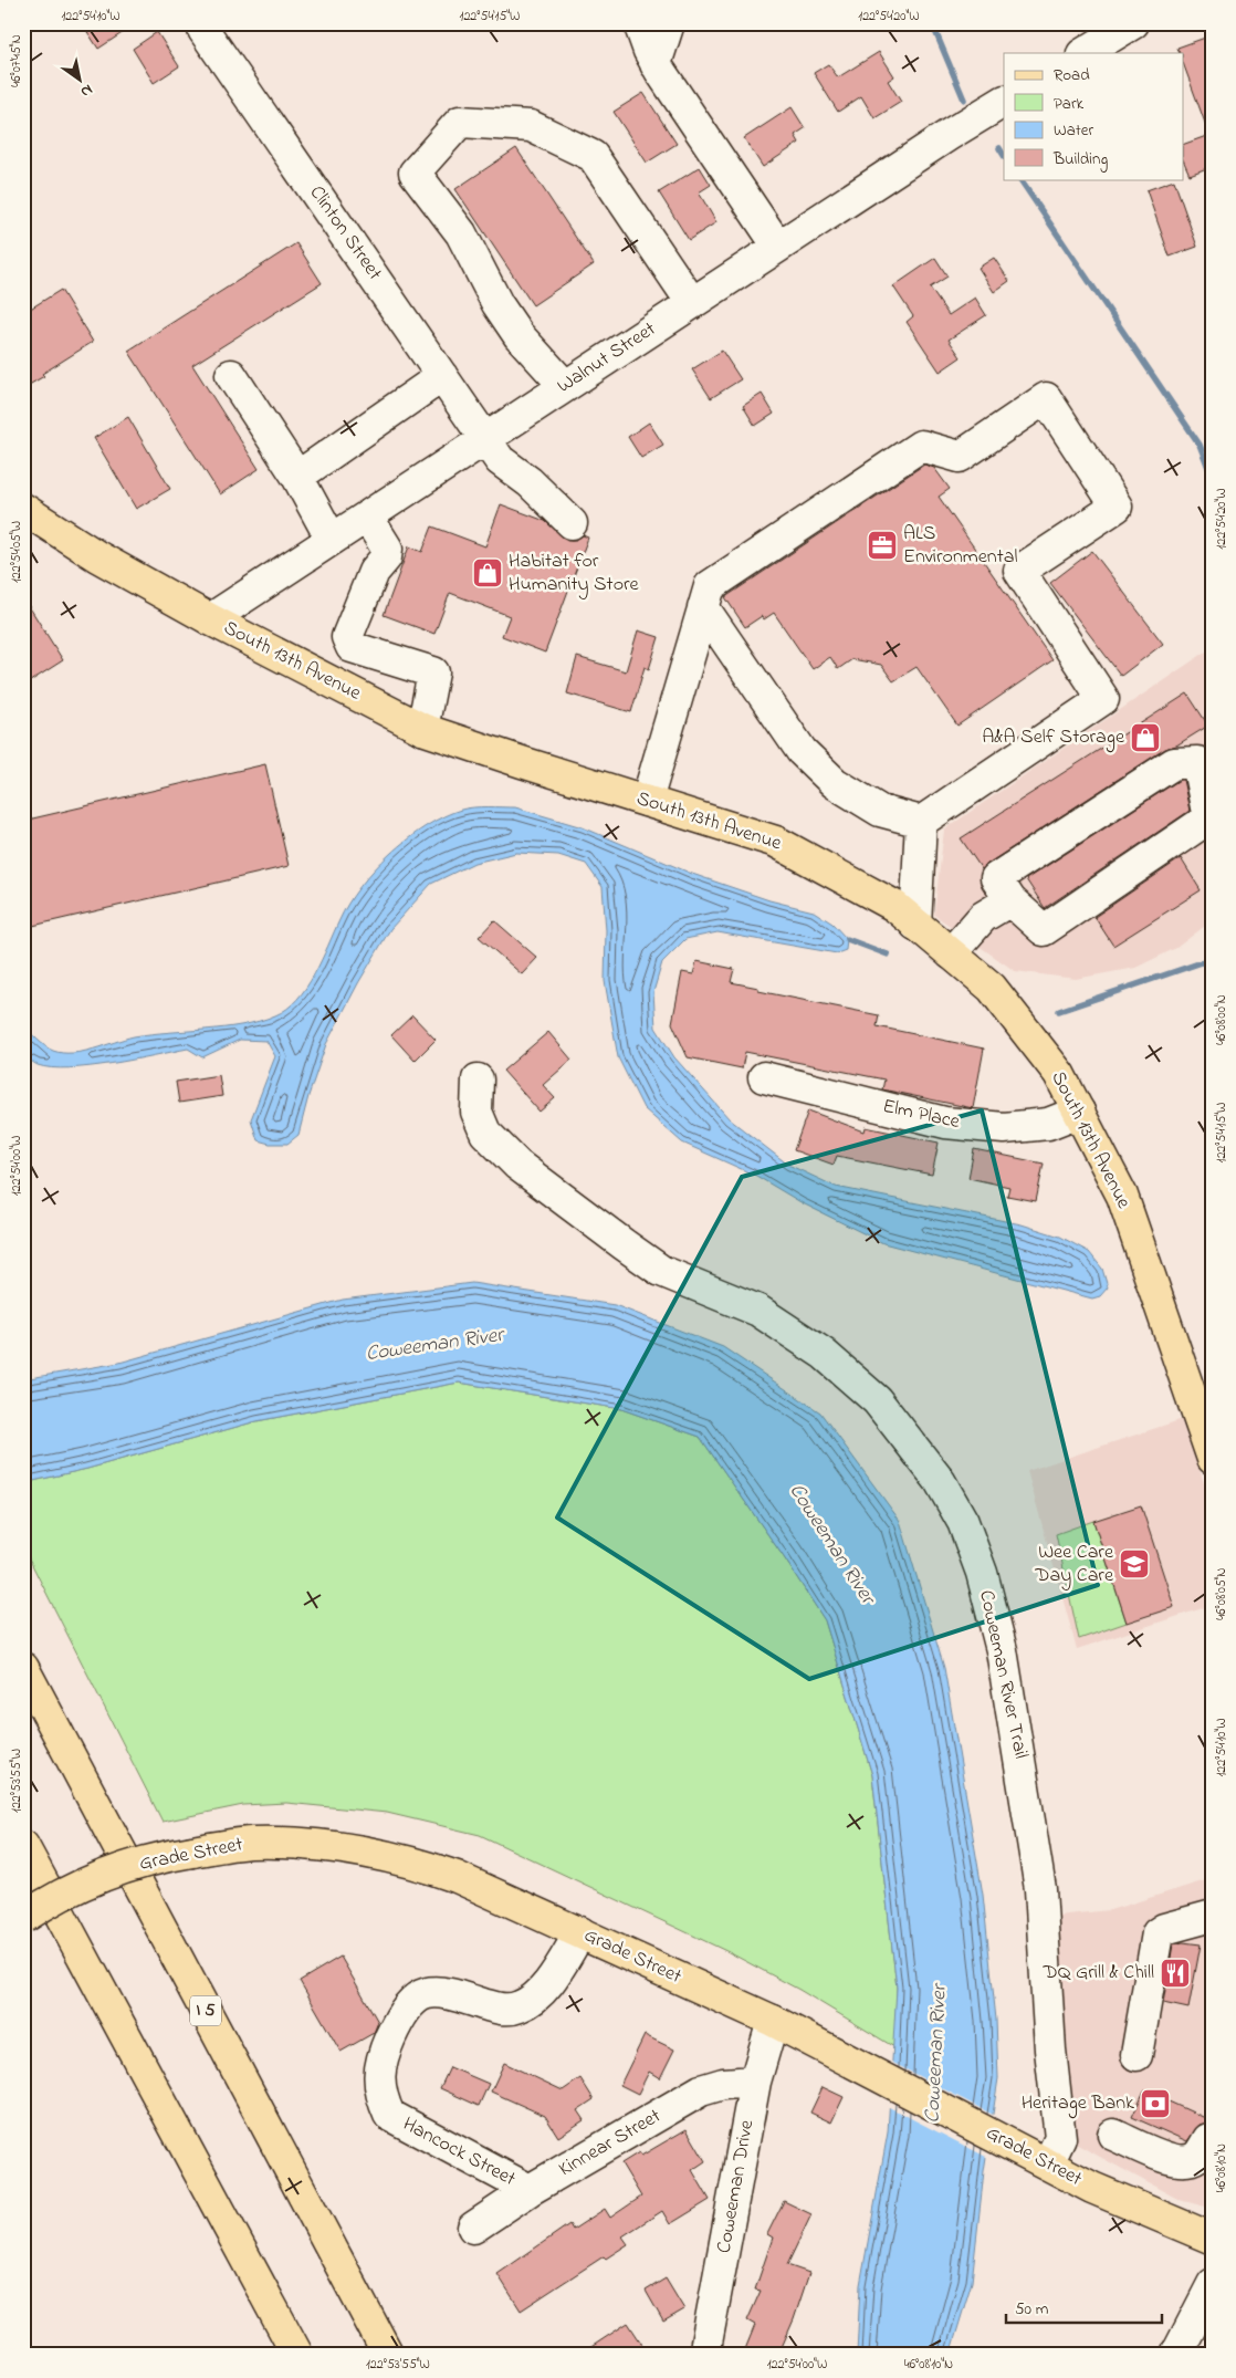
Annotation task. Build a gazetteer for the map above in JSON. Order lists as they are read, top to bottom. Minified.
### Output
{"streets":{"main road":["South 13th Avenue","Grade Street","I 5"],"street":["Clinton Street","Walnut Street","Elm Place","Coweeman River Trail","Kinnear Street","Hancock Street","Coweeman Drive"]},"crossings":[["Clinton Street","Walnut Street"],["Walnut Street","South 13th Avenue"],["South 13th Avenue","Elm Place"],["Coweeman River Trail","Grade Street"],["Grade Street","Hancock Street"],["Grade Street","Coweeman Drive"],["Kinnear Street","Hancock Street"],["Kinnear Street","Coweeman Drive"]],"water":["Coweeman River"],"places":{"office":["ALS Environmental"],"shop":["Habitat for Humanity Store","A&A Self Storage"],"school or university":["Wee Care Day Care"],"restaurant":["DQ Grill & Chill"],"bank":["Heritage Bank"]},"legend":["Road","Park","Water","Building"],"scale_bar":"50 m","north":"bottom right","coordinates":["122°54'10\"W","122°54'15\"W","122°54'20\"W","46°07'45\"N","122°54'05\"W","46°08'00\"N","122°54'00\"W","46°08'05\"N","122°53'55\"W","46°08'10\"N"]}
